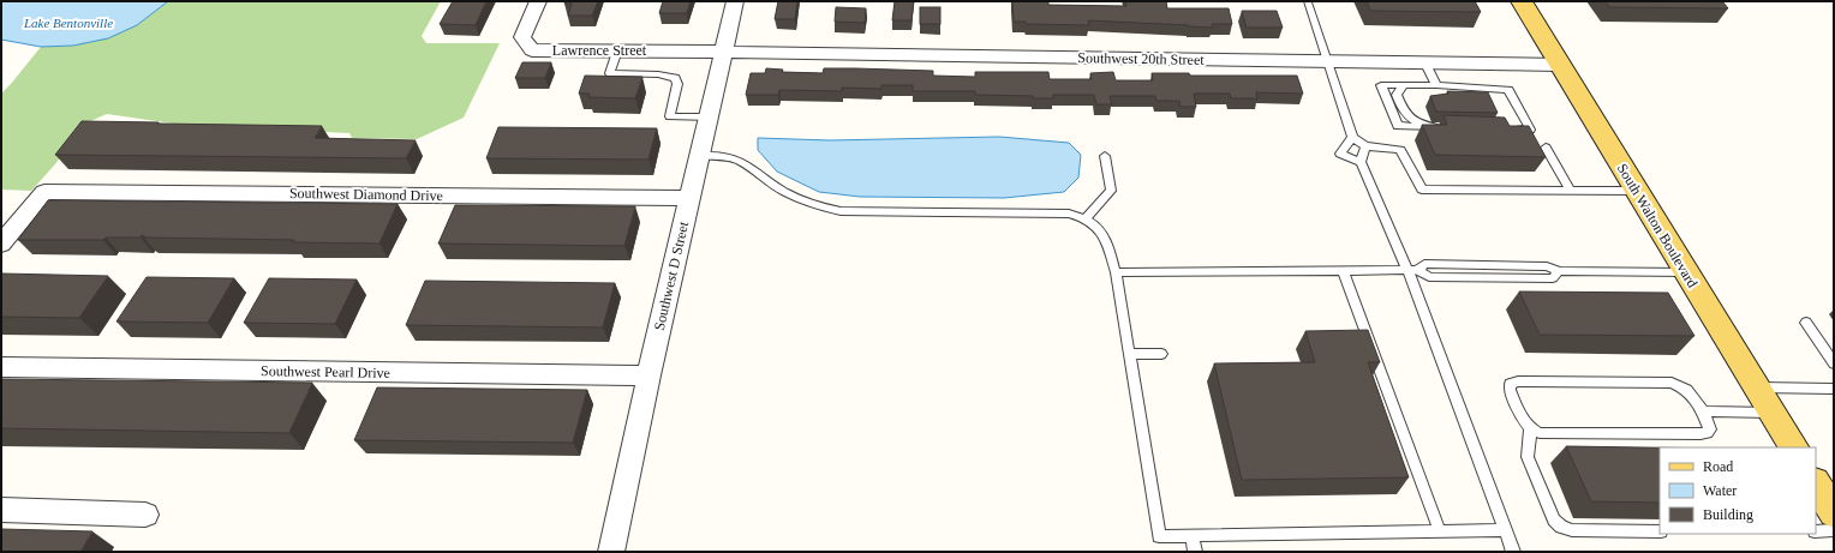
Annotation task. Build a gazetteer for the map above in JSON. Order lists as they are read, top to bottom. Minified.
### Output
{"streets":{"main road":["South Walton Boulevard"],"street":["Lawrence Street","Southwest 20th Street","Southwest Diamond Drive","Southwest D Street","Southwest Pearl Drive"]},"crossings":[["Lawrence Street","Southwest 20th Street"],["Lawrence Street","Southwest D Street"],["Southwest 20th Street","South Walton Boulevard"],["Southwest 20th Street","Southwest D Street"],["Southwest Diamond Drive","Southwest D Street"],["Southwest D Street","Southwest Pearl Drive"]],"water":["Lake Bentonville"],"legend":["Road","Water","Building"]}
